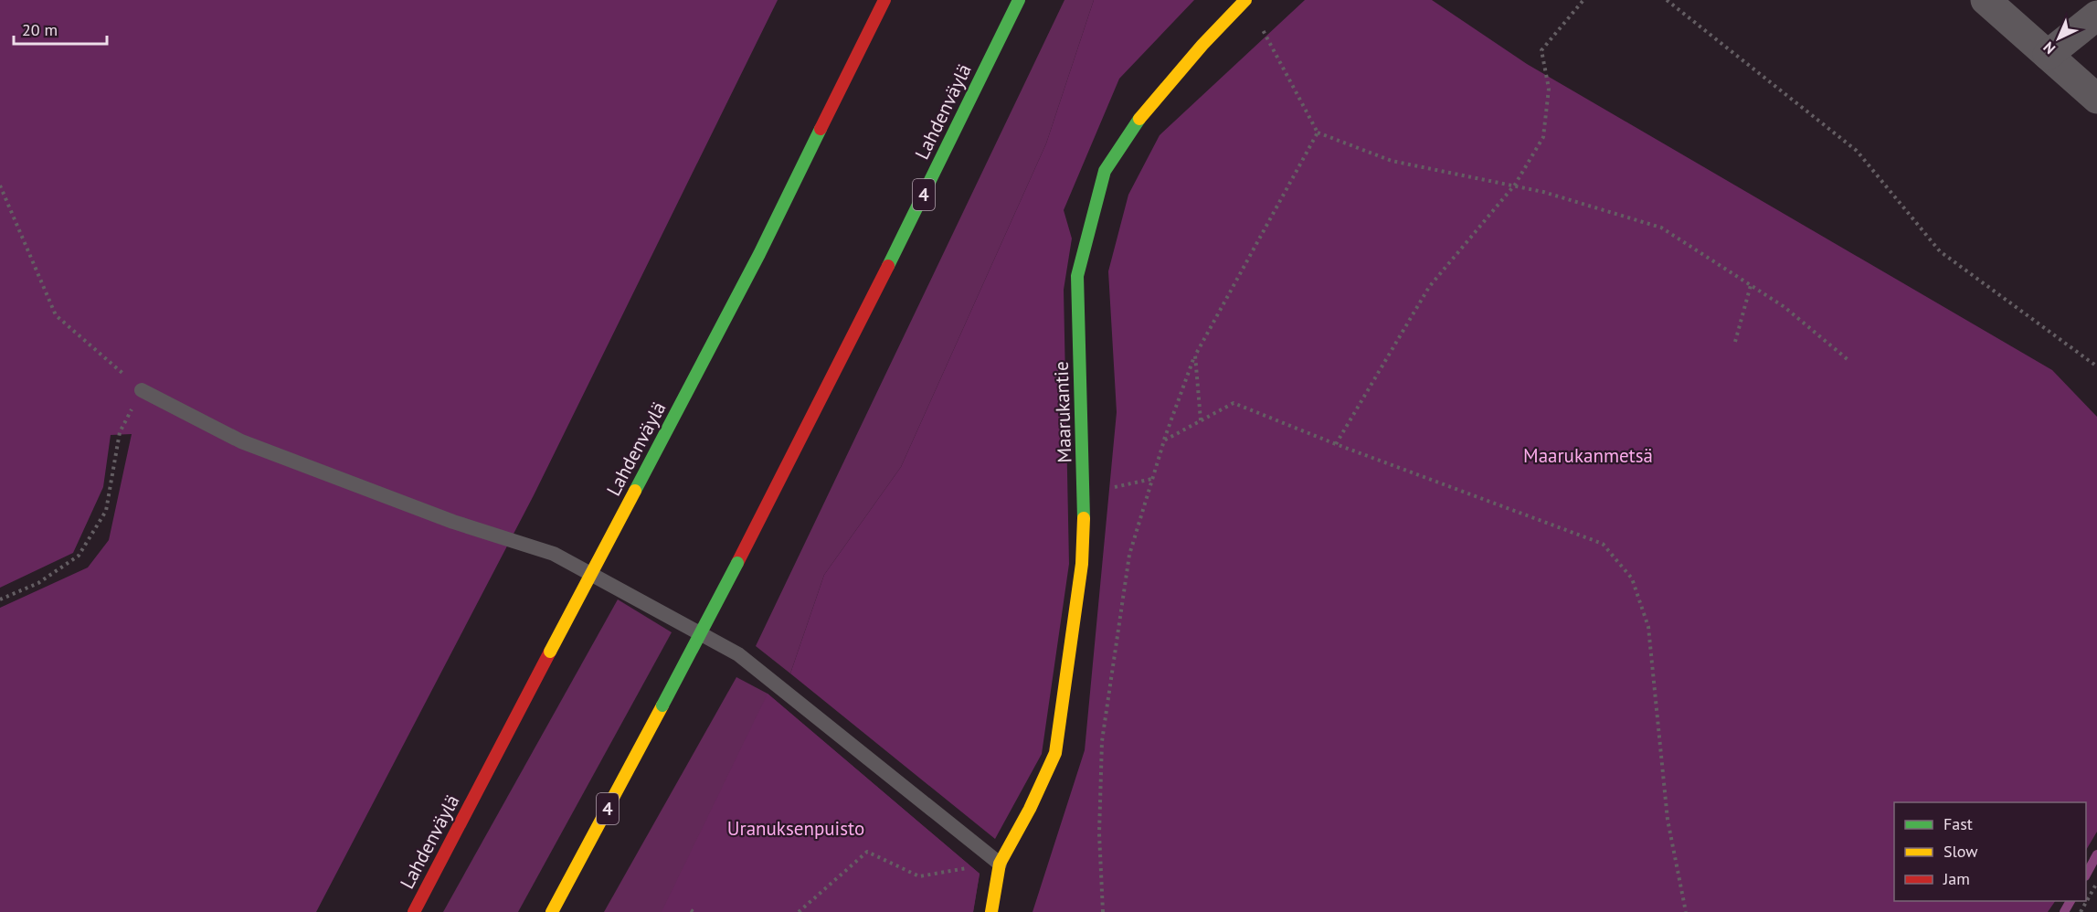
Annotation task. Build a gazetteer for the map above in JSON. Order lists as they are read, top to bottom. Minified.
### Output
{"streets":{"main road":["Lahdenväylä","4","Maarukantie"]},"parks":["Maarukanmetsä","Uranuksenpuisto"],"legend":["Fast","Slow","Jam"],"scale_bar":"20 m","north":"bottom left"}
